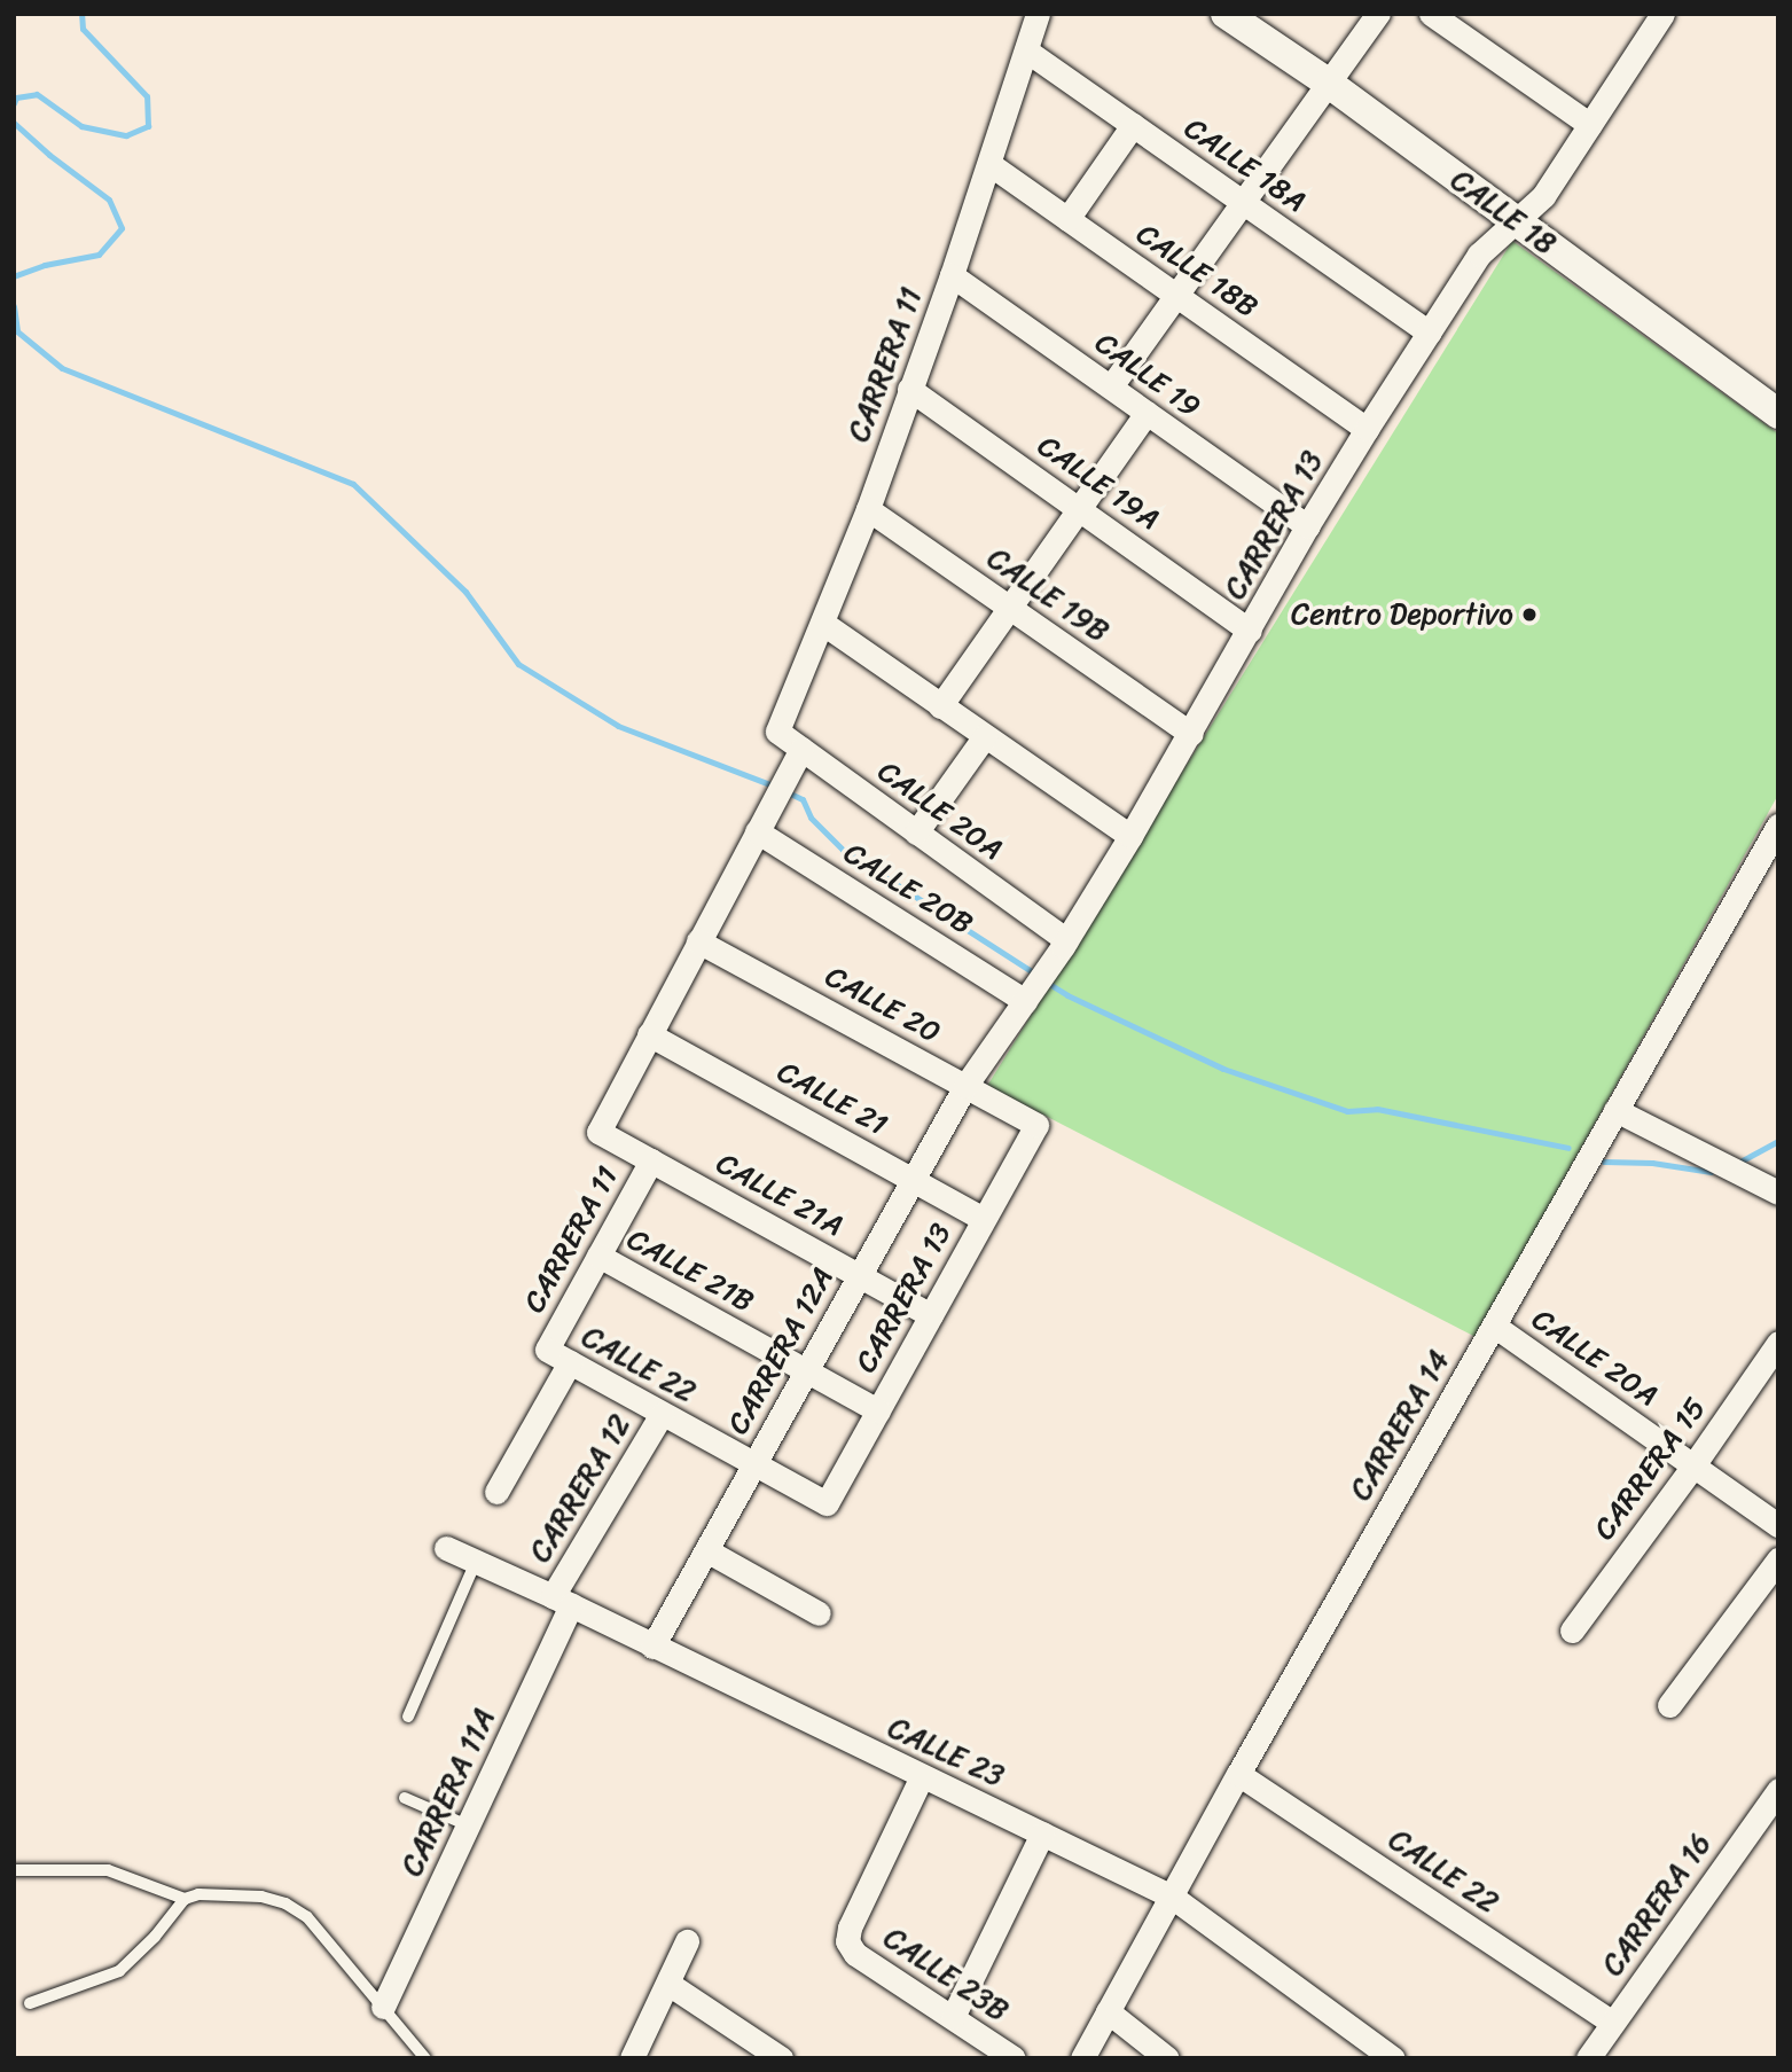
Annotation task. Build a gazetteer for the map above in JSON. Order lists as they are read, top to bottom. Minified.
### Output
{"streets":{"street":["CALLE 18A","CALLE 18","CALLE 18B","CARRERA 11","CALLE 19","CALLE 19A","CARRERA 13","CALLE 19B","CALLE 20A","CALLE 20B","CALLE 20","CALLE 21","CALLE 21A","CALLE 21B","CARRERA 12A","CALLE 22","CARRERA 14","CARRERA 15","CARRERA 12","CALLE 23","CARRERA 11A","CARRERA 16","CALLE 23B"]},"crossings":[["CALLE 18A","CARRERA 11"],["CALLE 18A","CARRERA 13"],["CALLE 18","CARRERA 13"],["CALLE 18B","CARRERA 11"],["CALLE 18B","CARRERA 13"],["CARRERA 11","CALLE 19"],["CARRERA 11","CALLE 19A"],["CARRERA 11","CALLE 19B"],["CARRERA 11","CALLE 20A"],["CARRERA 11","CALLE 21A"],["CARRERA 11","CALLE 21B"],["CARRERA 11","CALLE 22"],["CALLE 19","CARRERA 13"],["CALLE 19A","CARRERA 13"],["CARRERA 13","CALLE 19B"],["CARRERA 13","CALLE 20A"],["CARRERA 13","CALLE 20B"],["CARRERA 13","CALLE 20"],["CARRERA 13","CALLE 21"],["CARRERA 13","CALLE 21A"],["CARRERA 13","CALLE 21B"],["CARRERA 13","CARRERA 12A"],["CARRERA 13","CALLE 22"],["CALLE 20A","CARRERA 14"],["CALLE 20A","CARRERA 15"],["CALLE 20","CARRERA 12A"],["CALLE 21","CALLE 21A"],["CALLE 21","CARRERA 12A"],["CALLE 21A","CARRERA 12A"],["CALLE 21B","CARRERA 12A"],["CARRERA 12A","CALLE 22"],["CARRERA 12A","CALLE 23"],["CALLE 22","CARRERA 14"],["CALLE 22","CARRERA 12"],["CALLE 22","CARRERA 16"],["CARRERA 14","CALLE 23"],["CARRERA 12","CALLE 23"],["CARRERA 12","CARRERA 11A"],["CALLE 23","CARRERA 11A"],["CALLE 23","CALLE 23B"]],"places":["Centro Deportivo"]}
